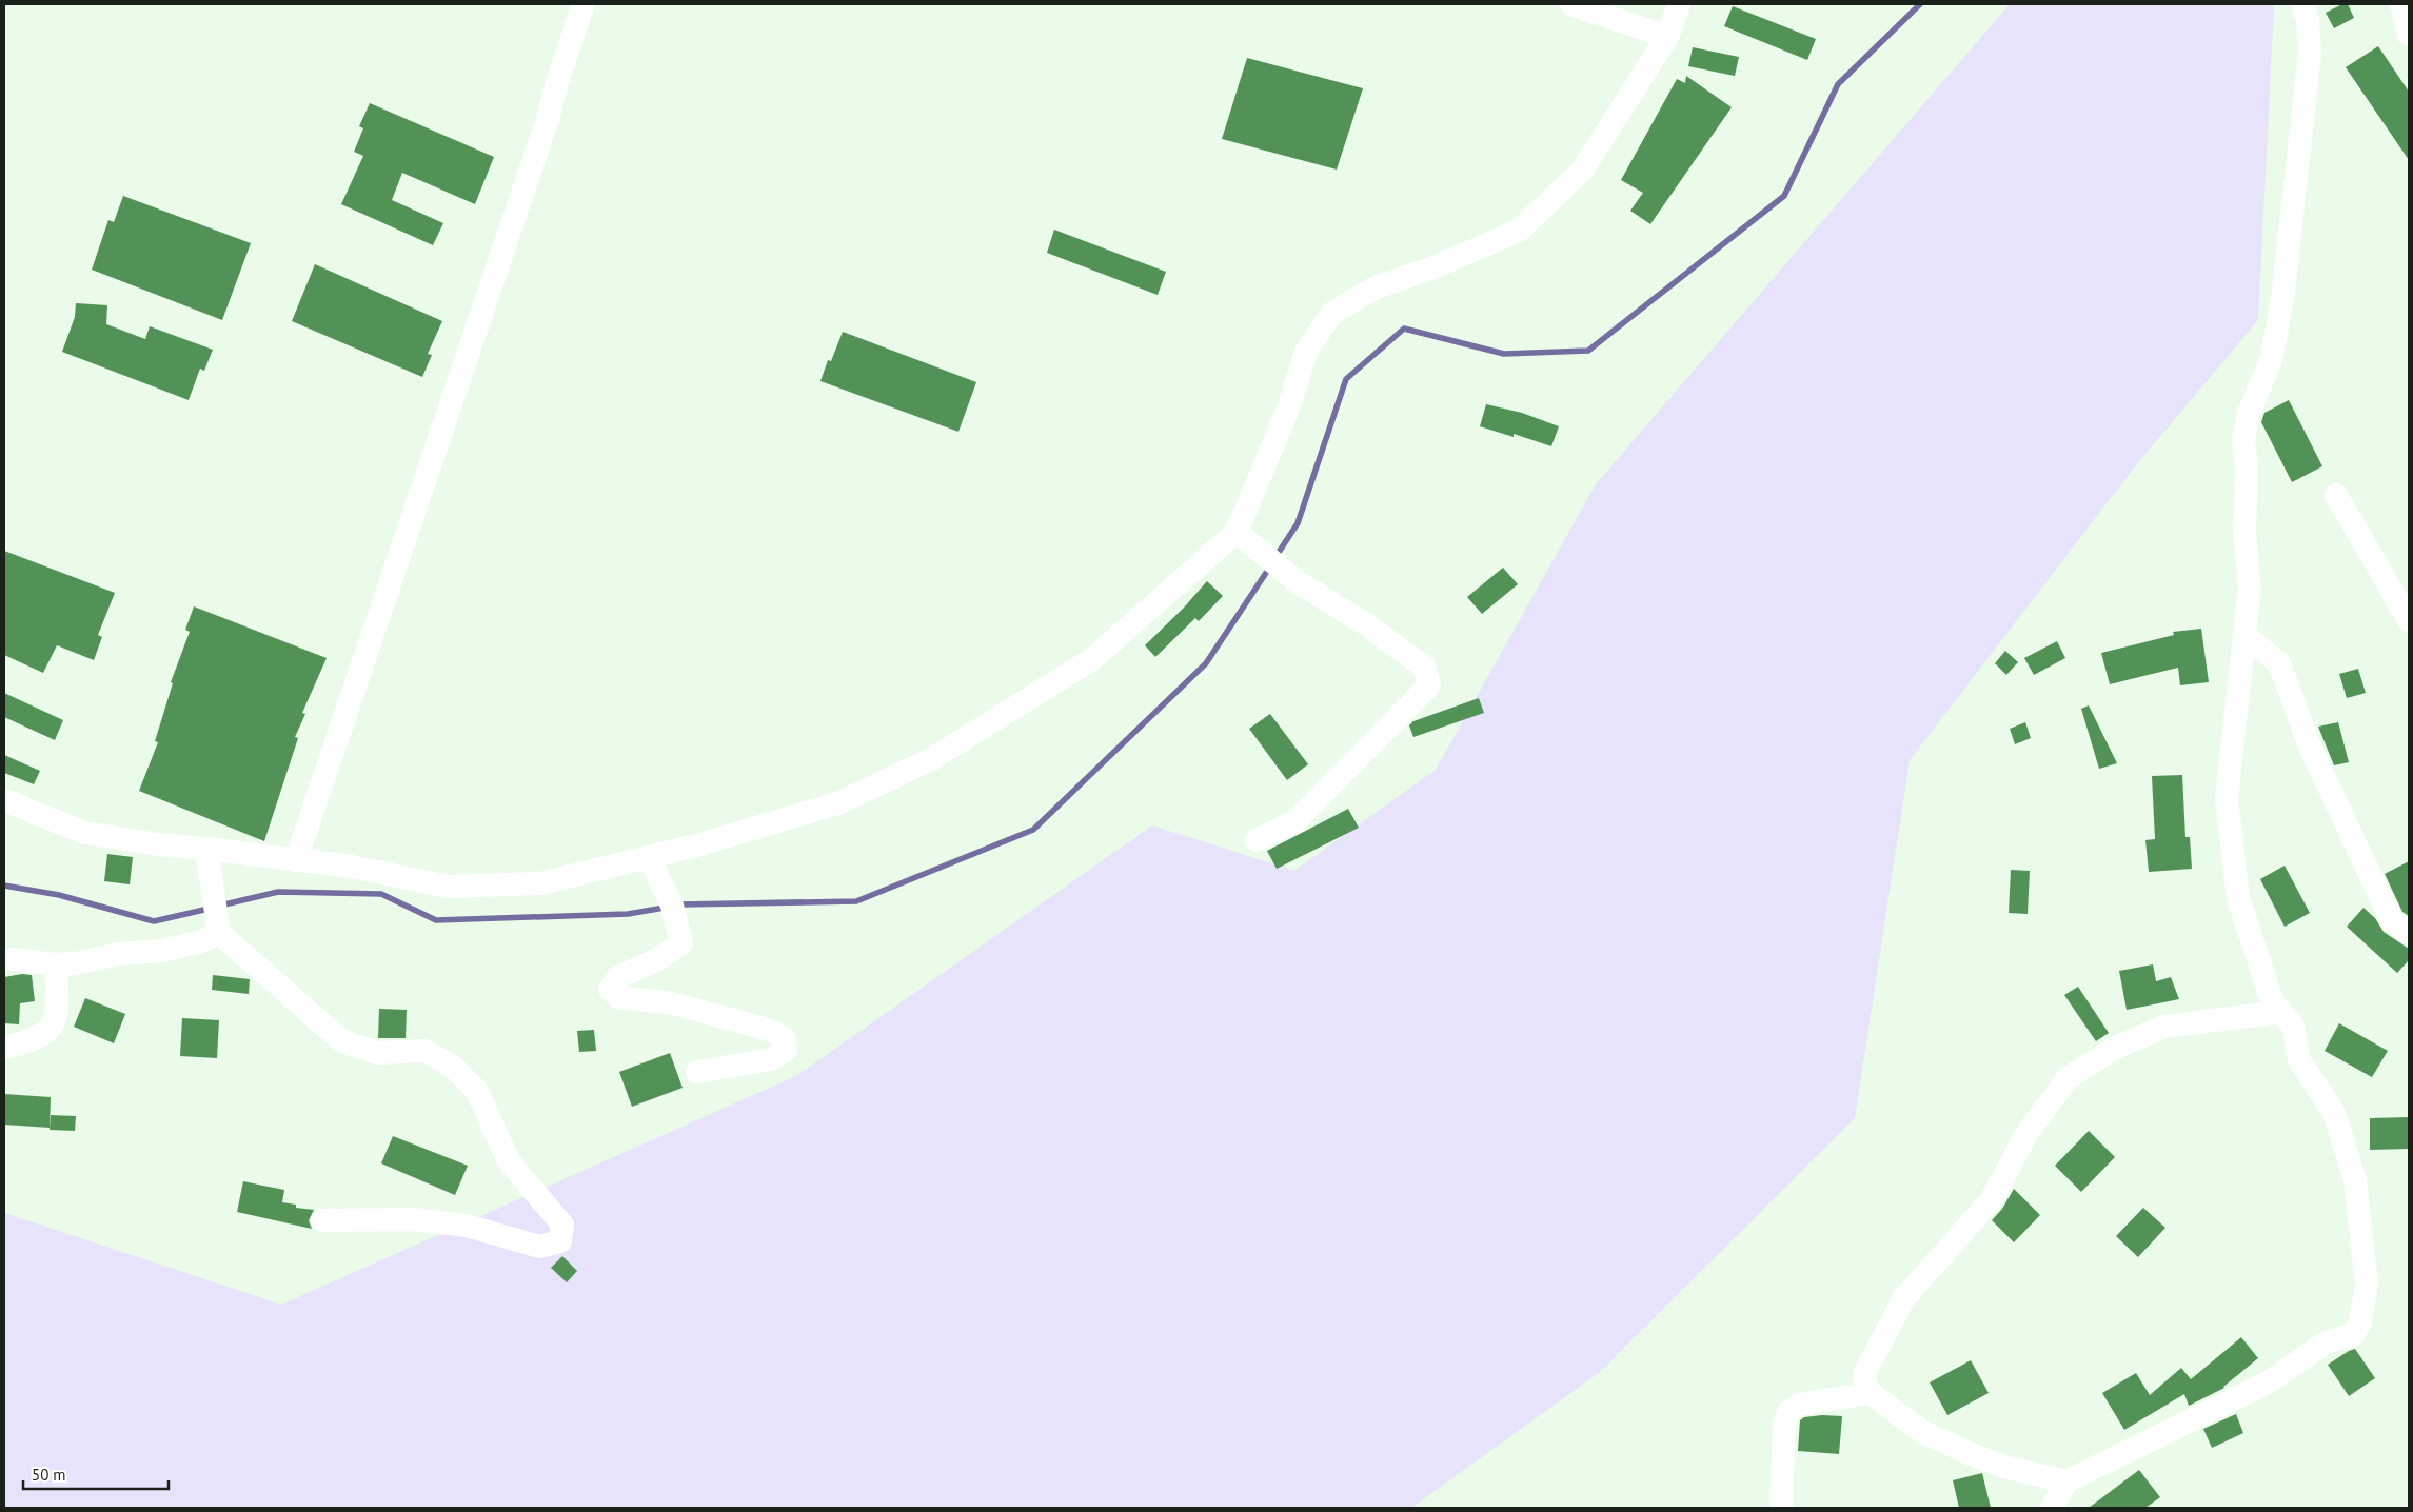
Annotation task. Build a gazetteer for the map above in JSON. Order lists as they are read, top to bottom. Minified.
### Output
{"scale_bar":"50 m"}
